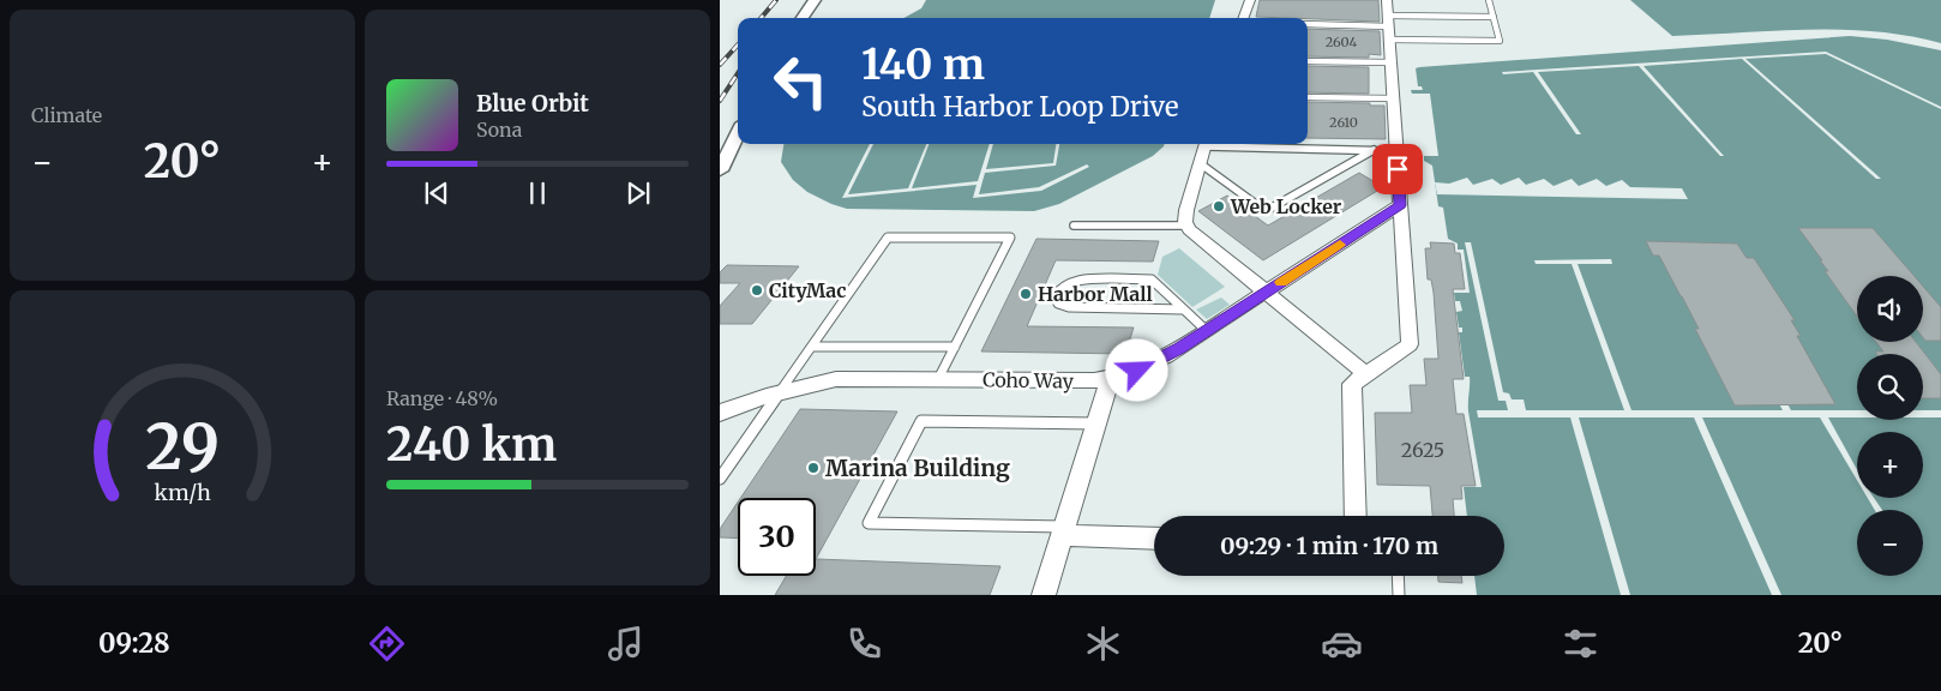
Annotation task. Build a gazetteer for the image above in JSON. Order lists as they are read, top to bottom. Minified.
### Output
{"streets":{"street":["Coho Way"]},"places":["Web Locker","CityMac","Harbor Mall","Marina Building"],"house_numbers":["2604","2610","2625"],"page":{"tile":["Climate",["Range · 48%","240 km"]],"turn":["140 m","South Harbor Loop Drive"],"song":["Blue Orbit","Sona"],"heat":["−","20°","+"],"map_buttons":["+","−"],"limit":"30","trip":"09:29 · 1 min · 170 m","tabs":["09:28","20°"],"gauge":["29","km/h"]}}
